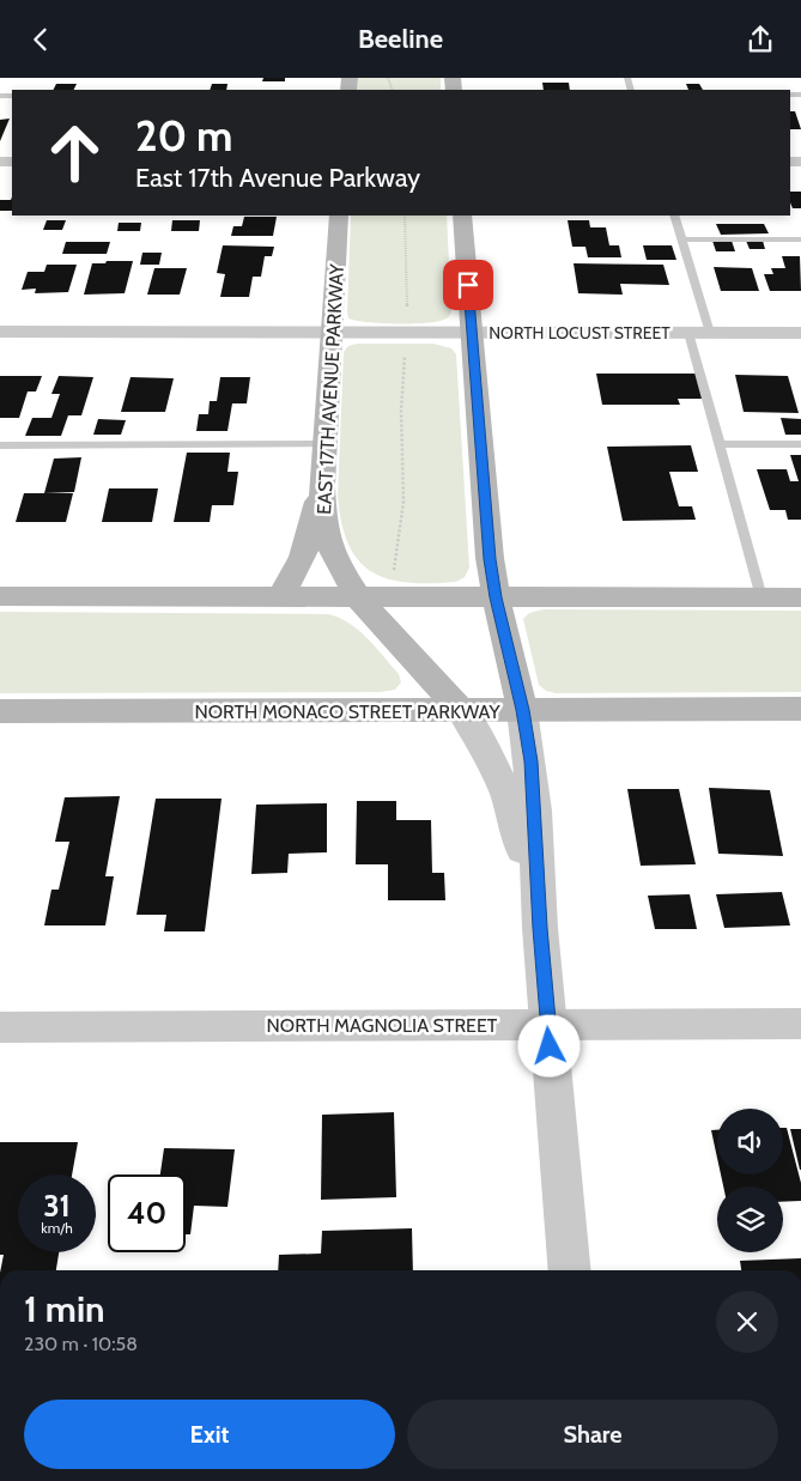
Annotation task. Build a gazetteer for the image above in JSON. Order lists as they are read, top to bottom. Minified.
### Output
{"streets":{"main road":["EAST 17TH AVENUE PARKWAY","NORTH MONACO STREET PARKWAY"],"street":["NORTH LOCUST STREET","NORTH MAGNOLIA STREET"]},"crossings":[["NORTH LOCUST STREET","EAST 17TH AVENUE PARKWAY"],["EAST 17TH AVENUE PARKWAY","NORTH MONACO STREET PARKWAY"]],"page":{"header":"Beeline","turn":["20 m","East 17th Avenue Parkway"],"speed":"31 km/h","limit":"40","heading":["1 min","230 m · 10:58"],"buttons":["Exit","Share"]}}
